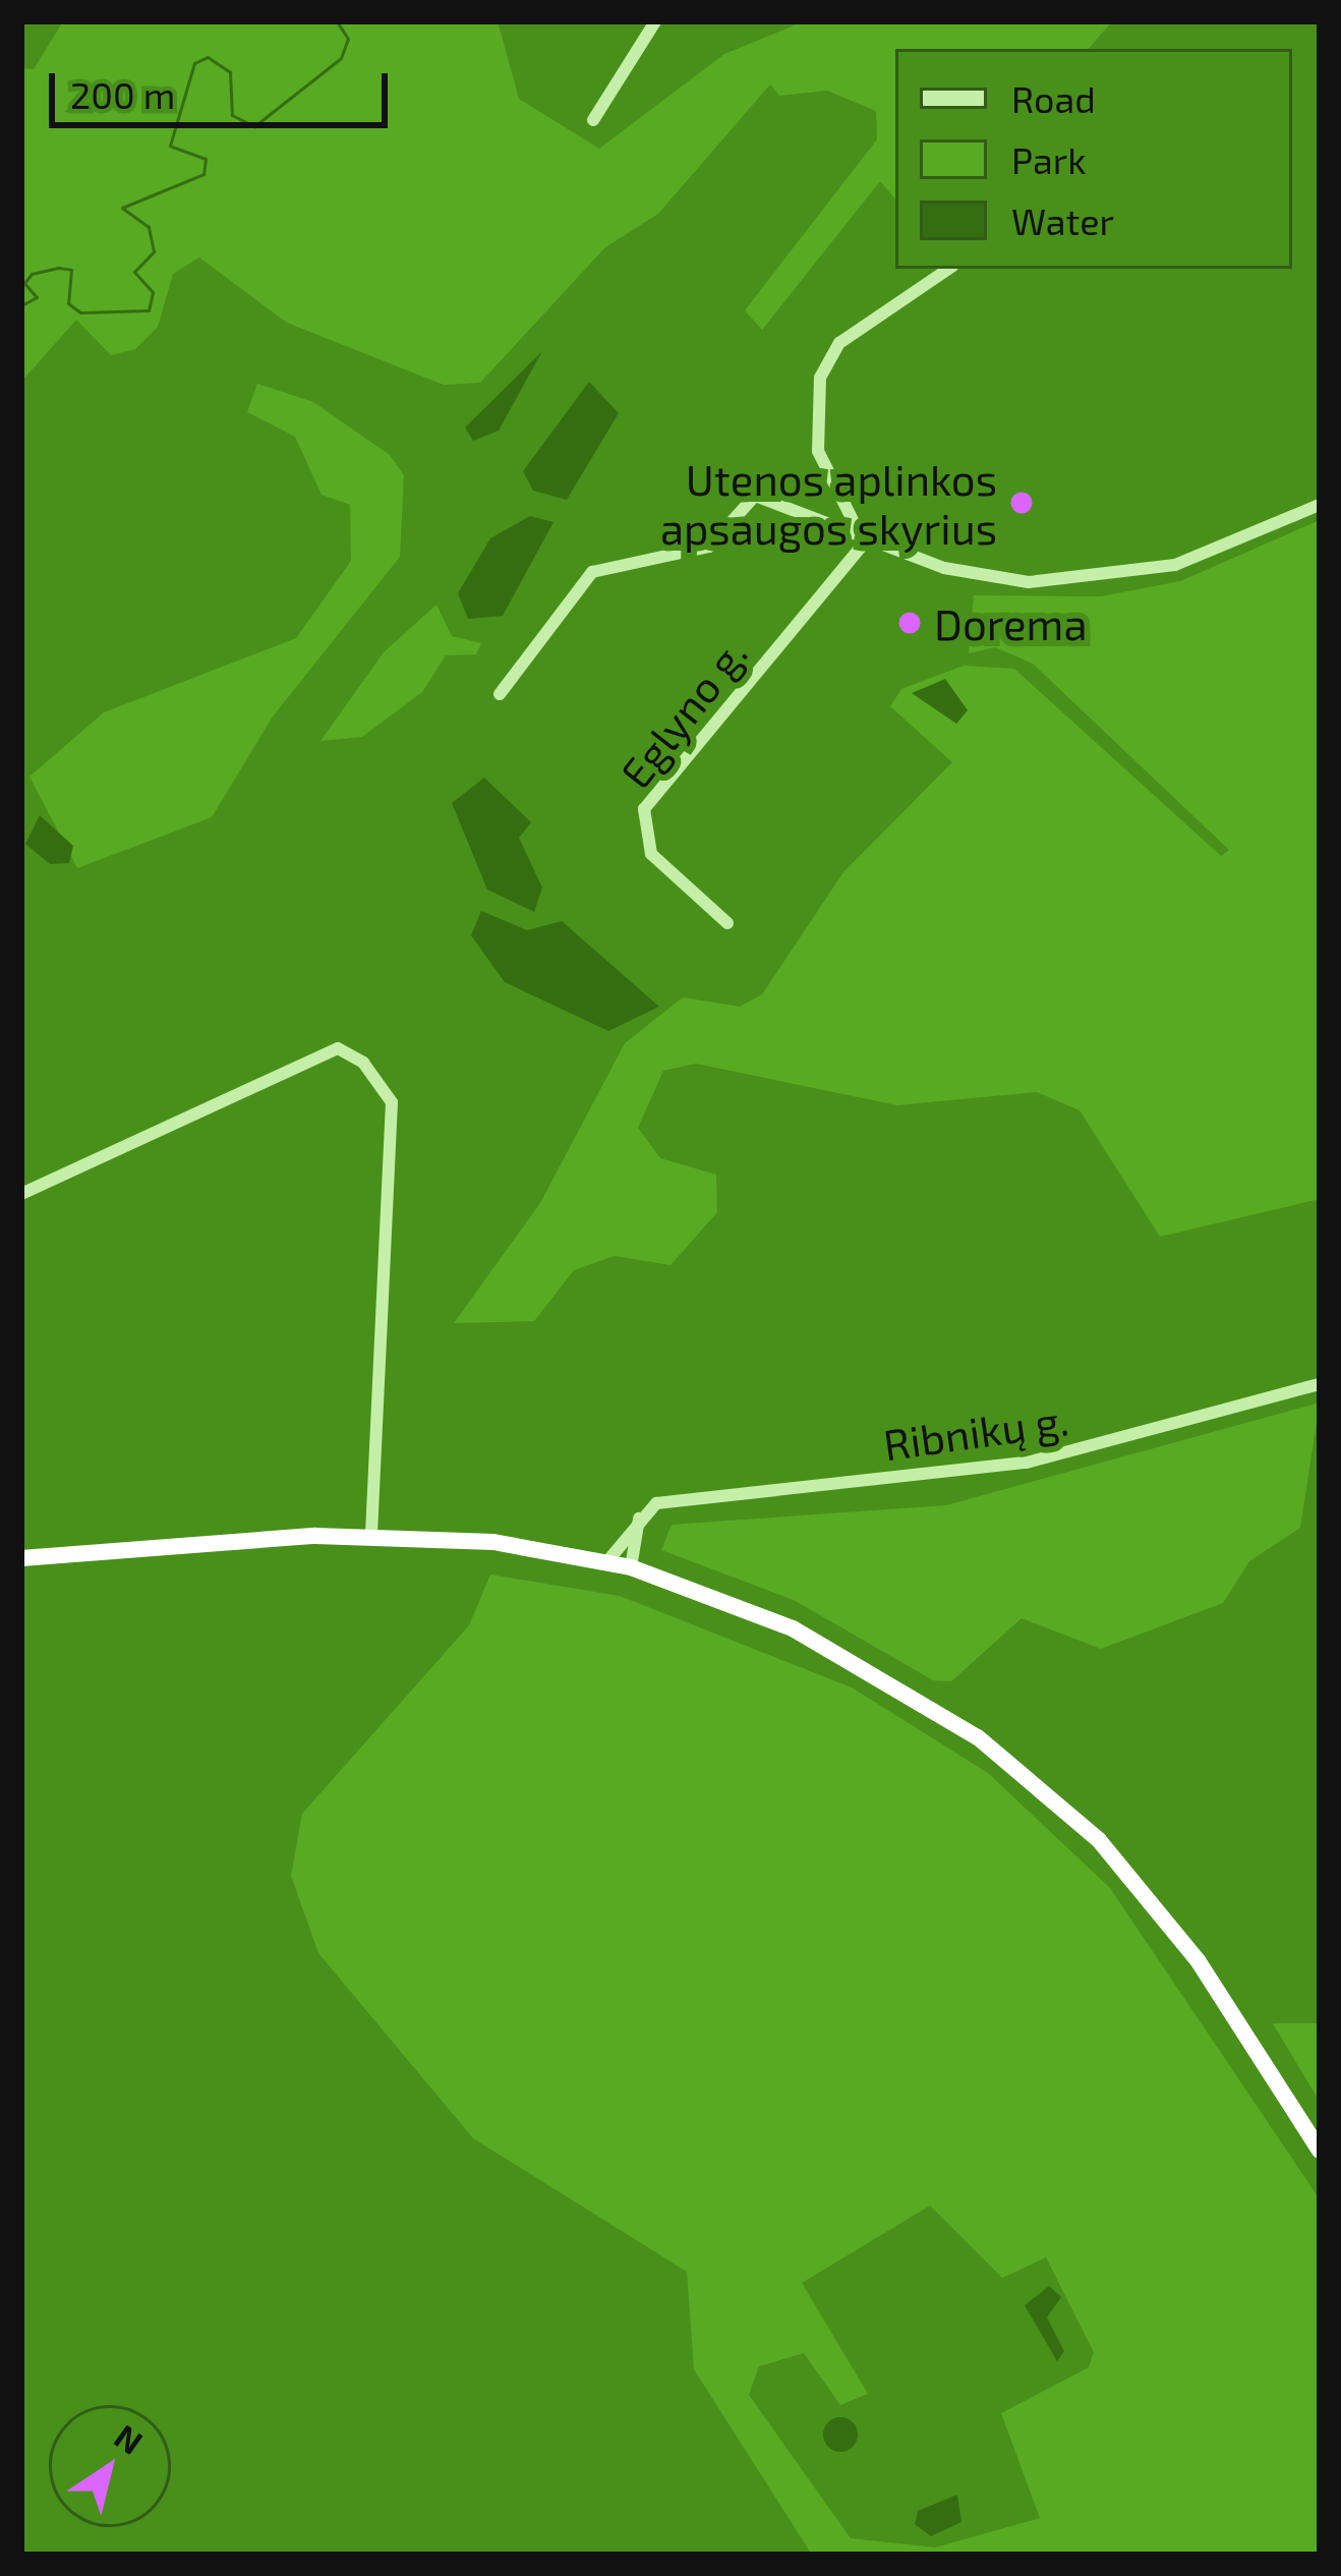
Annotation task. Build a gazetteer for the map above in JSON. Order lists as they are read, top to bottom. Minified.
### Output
{"streets":{"street":["Eglyno g.","Ribnikų g."]},"places":["Utenos aplinkos apsaugos skyrius","Dorema"],"legend":["Road","Park","Water"],"scale_bar":"200 m","north":"top right"}
